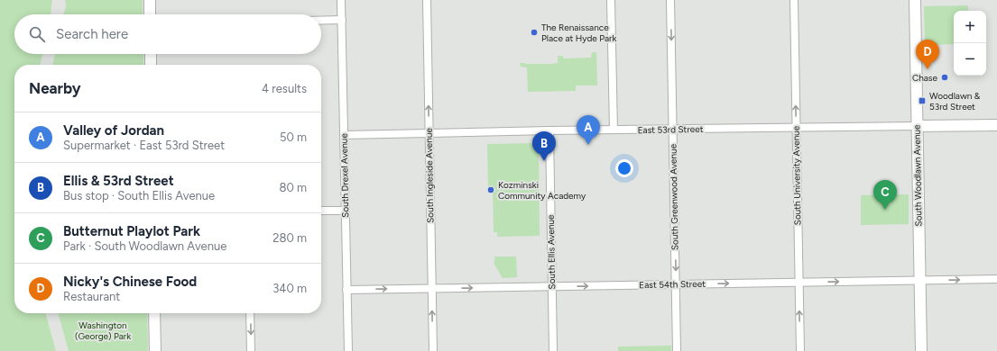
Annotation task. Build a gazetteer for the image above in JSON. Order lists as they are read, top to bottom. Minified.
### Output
{"streets":{"street":["East 53rd Street","South Drexel Avenue","South Ingleside Avenue","South University Avenue","South Woodlawn Avenue","South Greenwood Avenue","South Ellis Avenue","East 54th Street"]},"crossings":[["East 53rd Street","South Drexel Avenue"],["East 53rd Street","South Ingleside Avenue"],["East 53rd Street","South University Avenue"],["East 53rd Street","South Woodlawn Avenue"],["East 53rd Street","South Greenwood Avenue"],["East 53rd Street","South Ellis Avenue"],["South Drexel Avenue","East 54th Street"],["South Ingleside Avenue","East 54th Street"],["South University Avenue","East 54th Street"],["South Woodlawn Avenue","East 54th Street"],["South Greenwood Avenue","East 54th Street"],["South Ellis Avenue","East 54th Street"]],"one_way":["South Ingleside Avenue","South University Avenue","East 54th Street"],"parks":["Washington (George) Park"],"places":{"other":["The Renaissance Place at Hyde Park","Chase","Kozminski Community Academy"],"transit":["Woodlawn & 53rd Street"]},"page":{"map_buttons":["+","−"],"search":"Search here","pins":["D","A","B","C"],"heading":["Nearby","4 results"],"list":[{"mark":"A","name":"Valley of Jordan","note":"Supermarket · East 53rd Street","value":"50 m"},{"mark":"B","name":"Ellis & 53rd Street","note":"Bus stop · South Ellis Avenue","value":"80 m"},{"mark":"C","name":"Butternut Playlot Park","note":"Park · South Woodlawn Avenue","value":"280 m"},{"mark":"D","name":"Nicky's Chinese Food","note":"Restaurant","value":"340 m"}]}}
